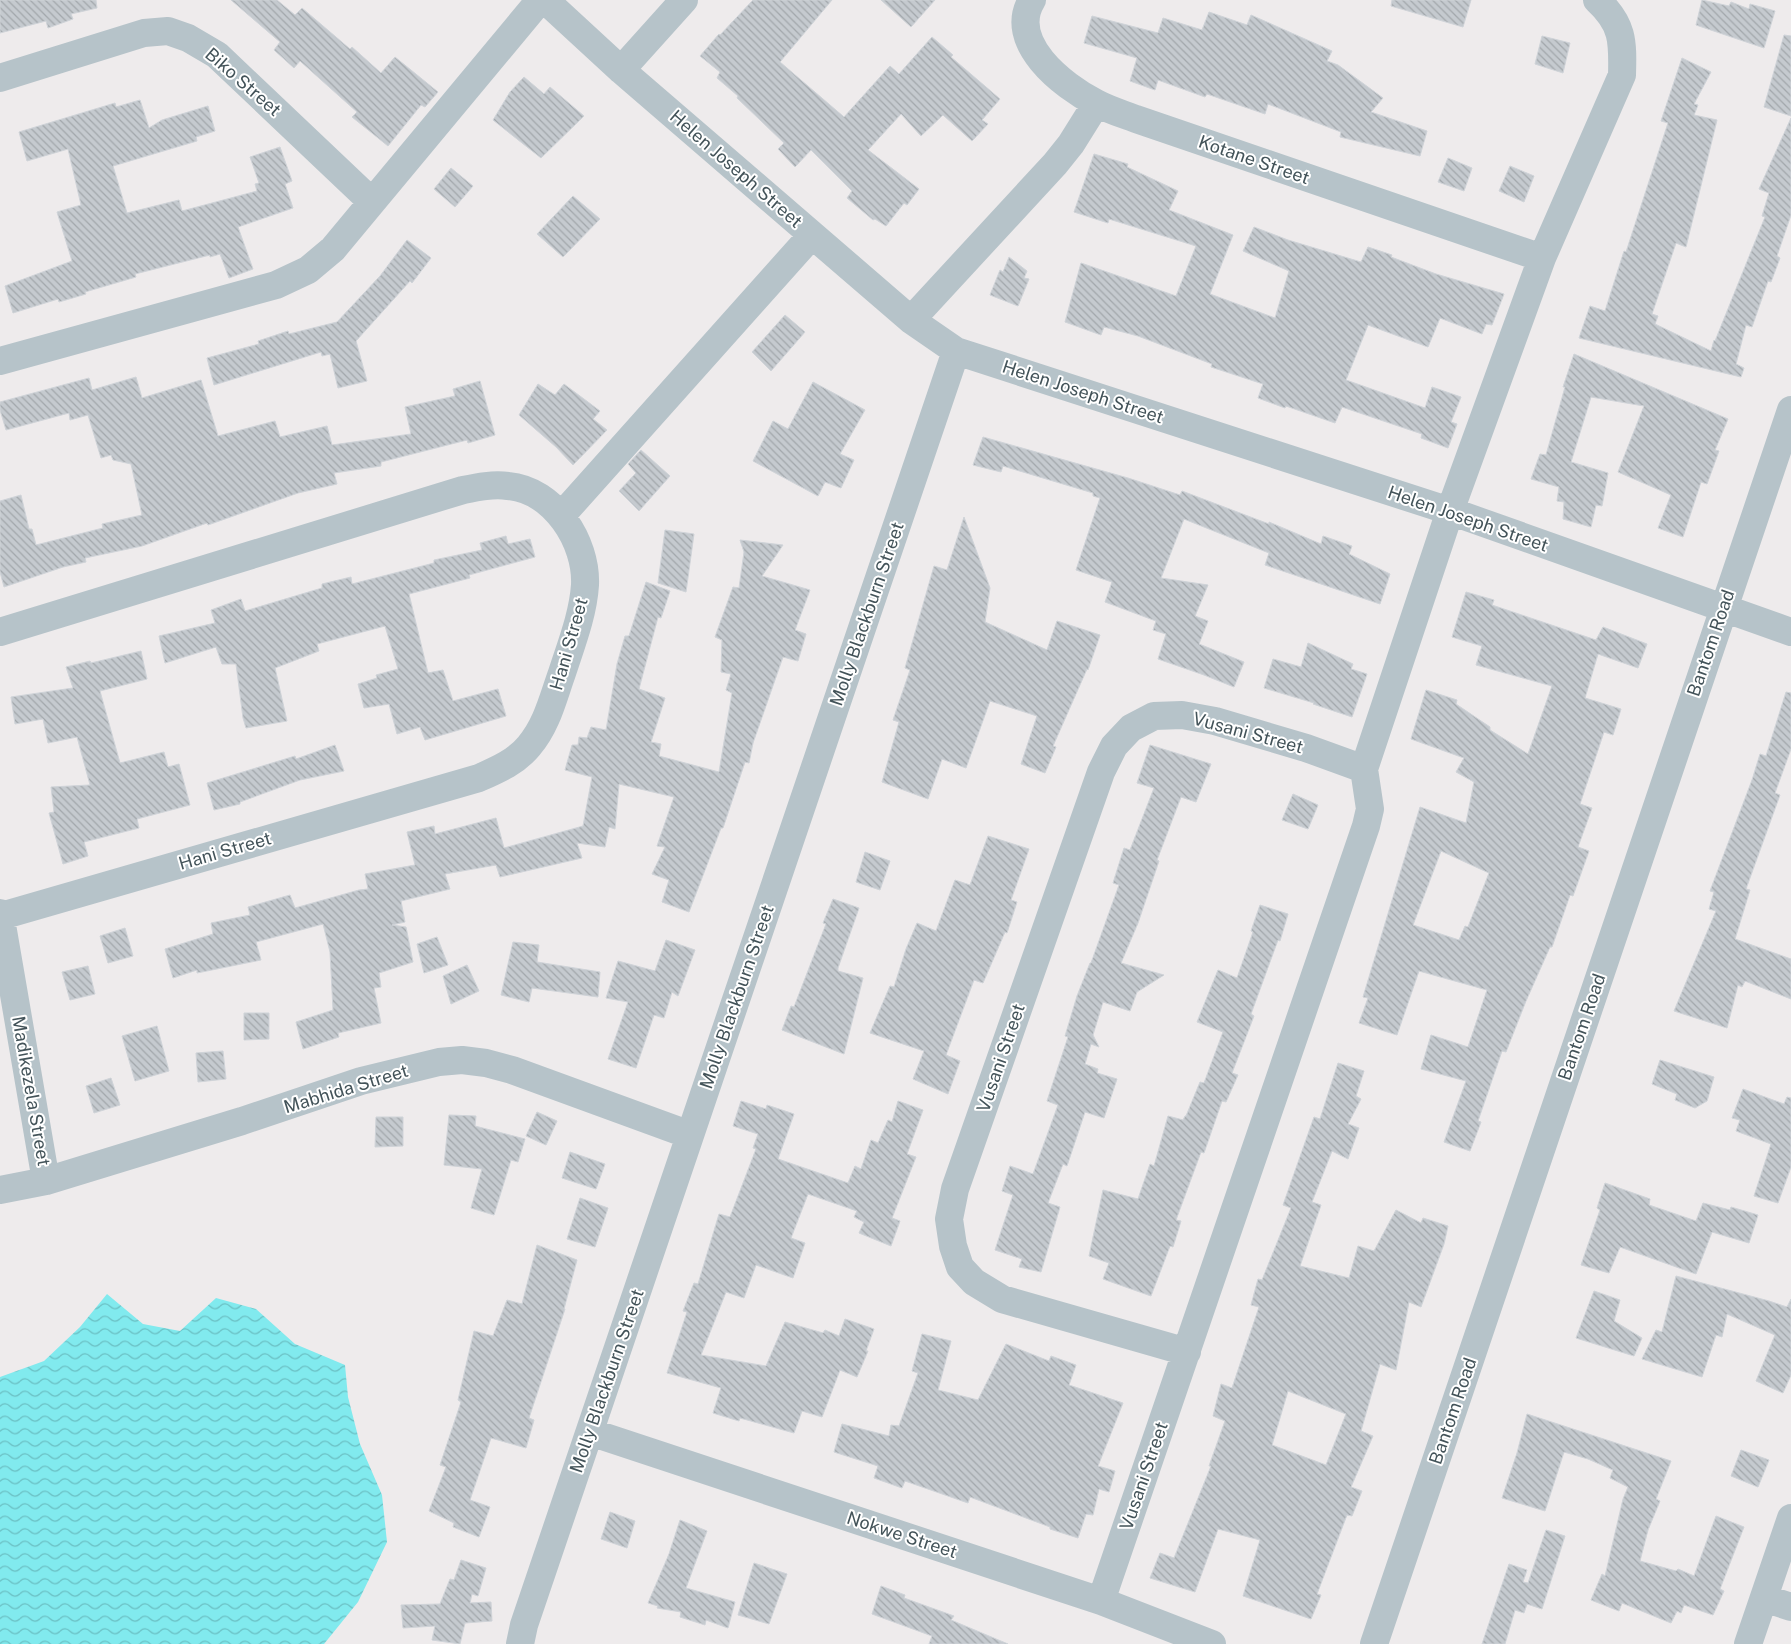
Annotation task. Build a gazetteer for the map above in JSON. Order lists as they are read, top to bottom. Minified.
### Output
{"streets":{"street":["Biko Street","Kotane Street","Helen Joseph Street","Molly Blackburn Street","Bantom Road","Hani Street","Vusani Street","Mabhida Street","Madikezela Street","Nokwe Street"]},"crossings":[["Helen Joseph Street","Molly Blackburn Street"],["Helen Joseph Street","Bantom Road"],["Molly Blackburn Street","Mabhida Street"],["Molly Blackburn Street","Nokwe Street"],["Hani Street","Madikezela Street"],["Vusani Street","Nokwe Street"],["Mabhida Street","Madikezela Street"]]}
